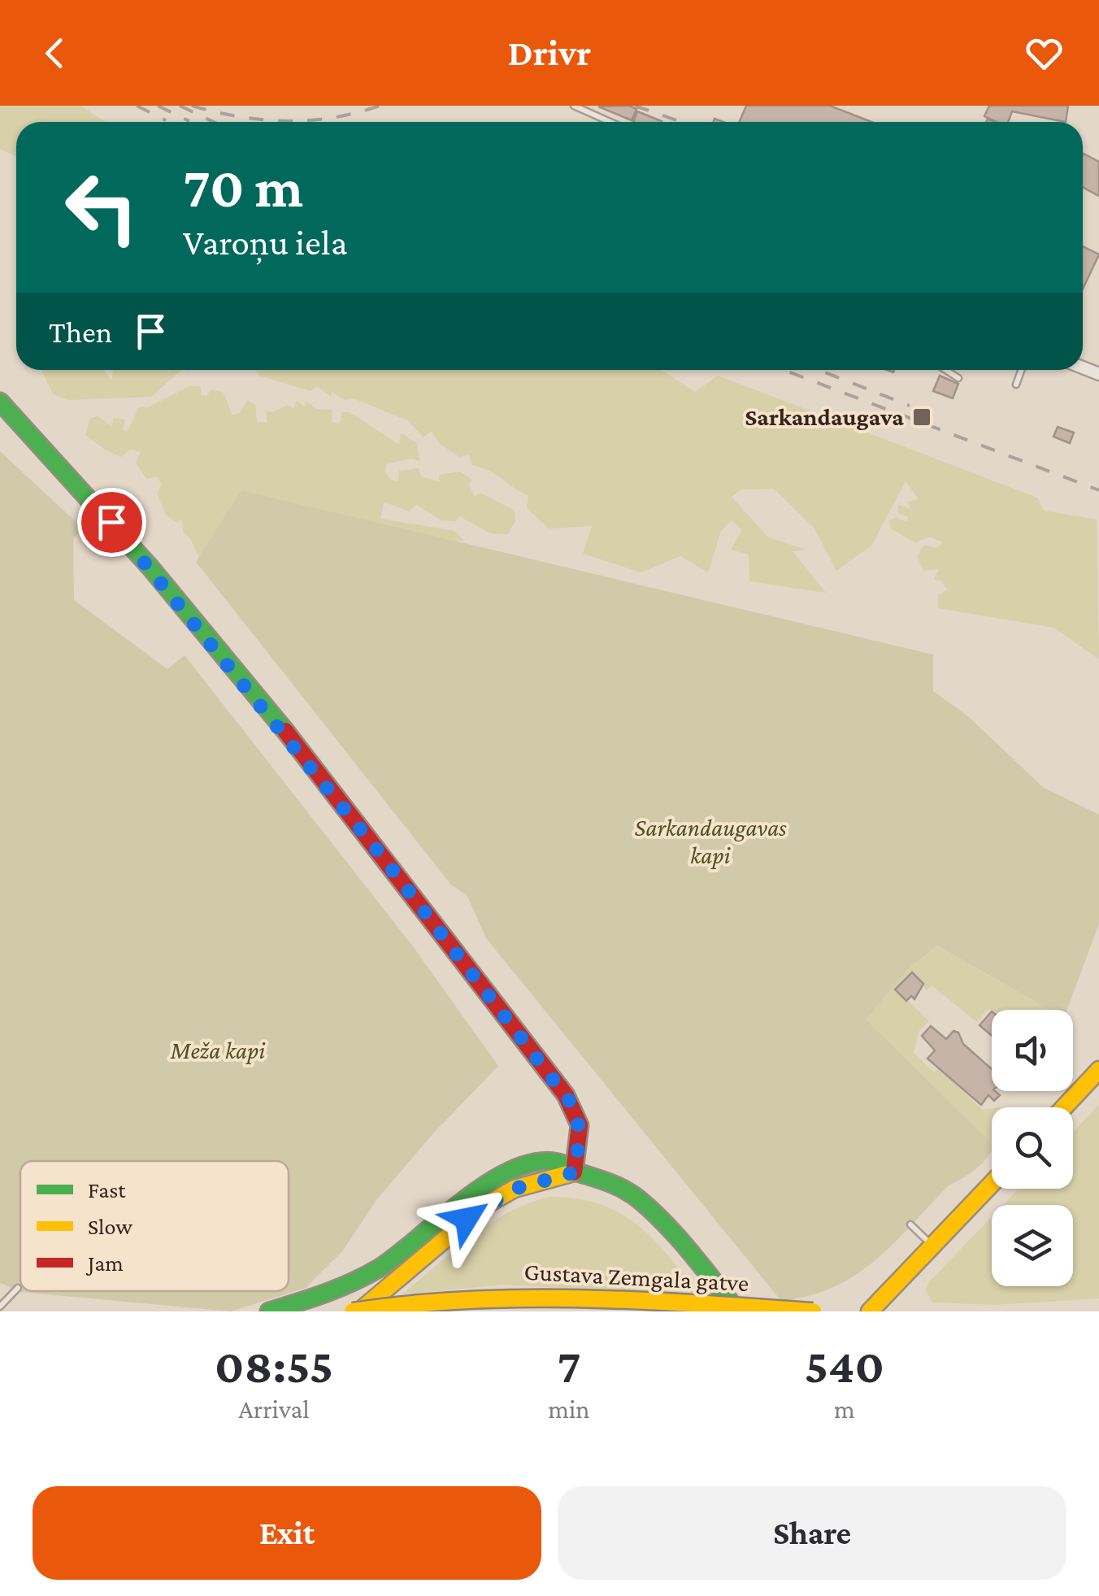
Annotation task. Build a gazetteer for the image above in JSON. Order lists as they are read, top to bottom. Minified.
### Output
{"streets":{"street":["Gustava Zemgala gatve"]},"parks":["Sarkandaugavas kapi","Meža kapi"],"places":{"transit":["Sarkandaugava"]},"legend":["Fast","Slow","Jam"],"page":{"header":"Drivr","turn":["70 m","Varoņu iela"],"then":"Then","eta":["08:55","Arrival","7","min","540","m"],"buttons":["Exit","Share"]}}
